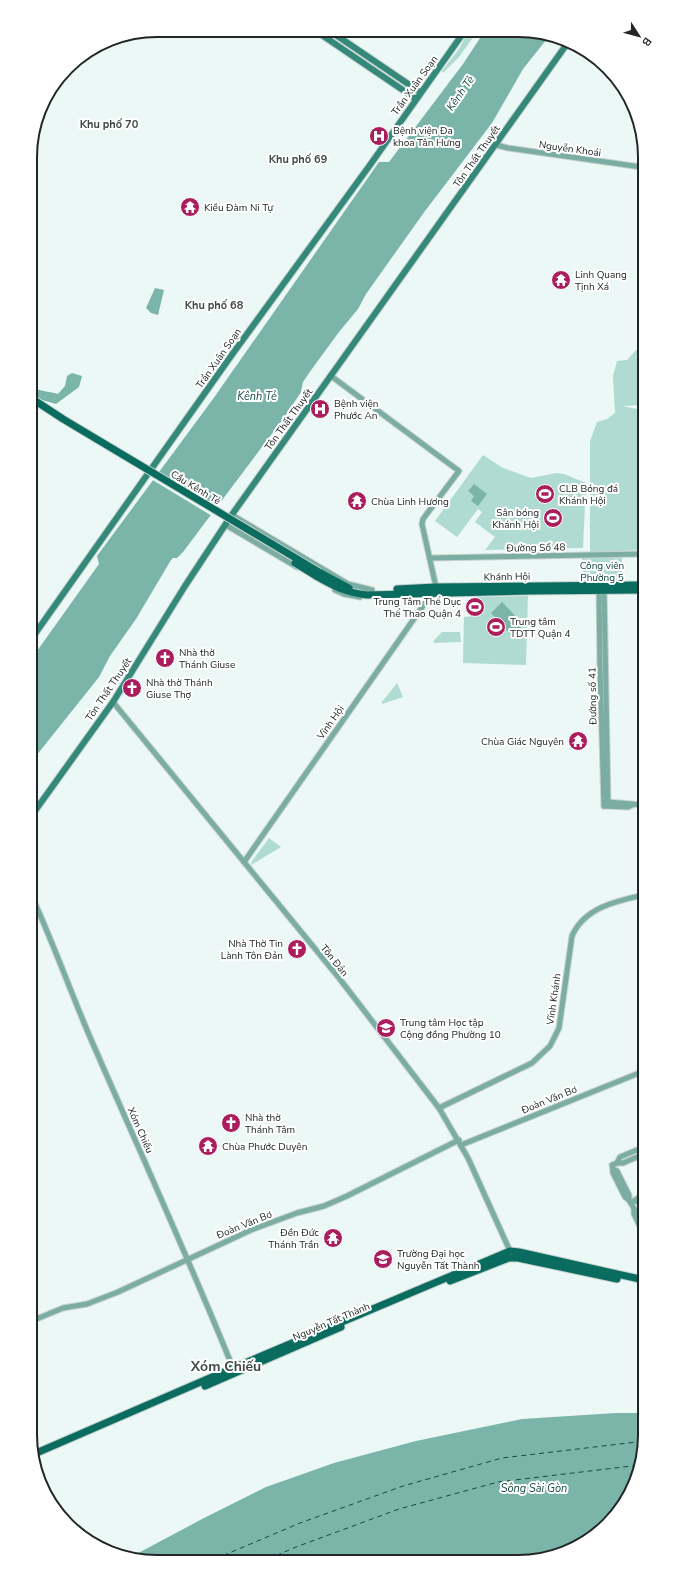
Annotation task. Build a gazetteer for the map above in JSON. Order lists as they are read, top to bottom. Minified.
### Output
{"streets":{"main road":["Trần Xuân Soạn","Tôn Thất Thuyết","Cầu Kênh Tẻ","Khánh Hội","Nguyễn Tất Thành"],"street":["Nguyễn Khoái","Đường Số 48","Đường số 41","Vĩnh Hội","Tôn Đản","Vĩnh Khánh","Đoàn Văn Bơ","Xóm Chiếu"]},"crossings":[["Nguyễn Khoái","Tôn Thất Thuyết"],["Tôn Thất Thuyết","Khánh Hội"],["Tôn Thất Thuyết","Tôn Đản"],["Cầu Kênh Tẻ","Khánh Hội"],["Khánh Hội","Đường số 41"],["Khánh Hội","Vĩnh Hội"],["Vĩnh Hội","Tôn Đản"],["Tôn Đản","Vĩnh Khánh"],["Tôn Đản","Đoàn Văn Bơ"],["Tôn Đản","Nguyễn Tất Thành"],["Đoàn Văn Bơ","Xóm Chiếu"],["Xóm Chiếu","Nguyễn Tất Thành"]],"districts":["Khu phố 70","Khu phố 69","Khu phố 68","Xóm Chiếu"],"water":["Kênh Tẻ","Sông Sài Gòn"],"parks":["Công viên Phường 5"],"places":{"hospital":["Bệnh viện Đa khoa Tân Hưng","Bệnh viện Phước An"],"temple":["Kiều Đàm Ni Tự","Linh Quang Tịnh Xá","Chùa Linh Hương","Chùa Giác Nguyên","Chùa Phước Duyên","Đền Đức Thánh Trần"],"sports":["CLB Bóng đá Khánh Hội","Sân bóng Khánh Hội","Trung Tâm Thể Dục Thể Thao Quận 4","Trung tâm TDTT Quận 4"],"church":["Nhà thờ Thánh Giuse","Nhà thờ Thánh Giuse Thợ","Nhà Thờ Tin Lành Tôn Đản","Nhà thờ Thánh Tâm"],"school or university":["Trung tâm Học tập Cộng đồng Phường 10","Trường Đại học Nguyễn Tất Thành"]},"north":"bottom right"}
